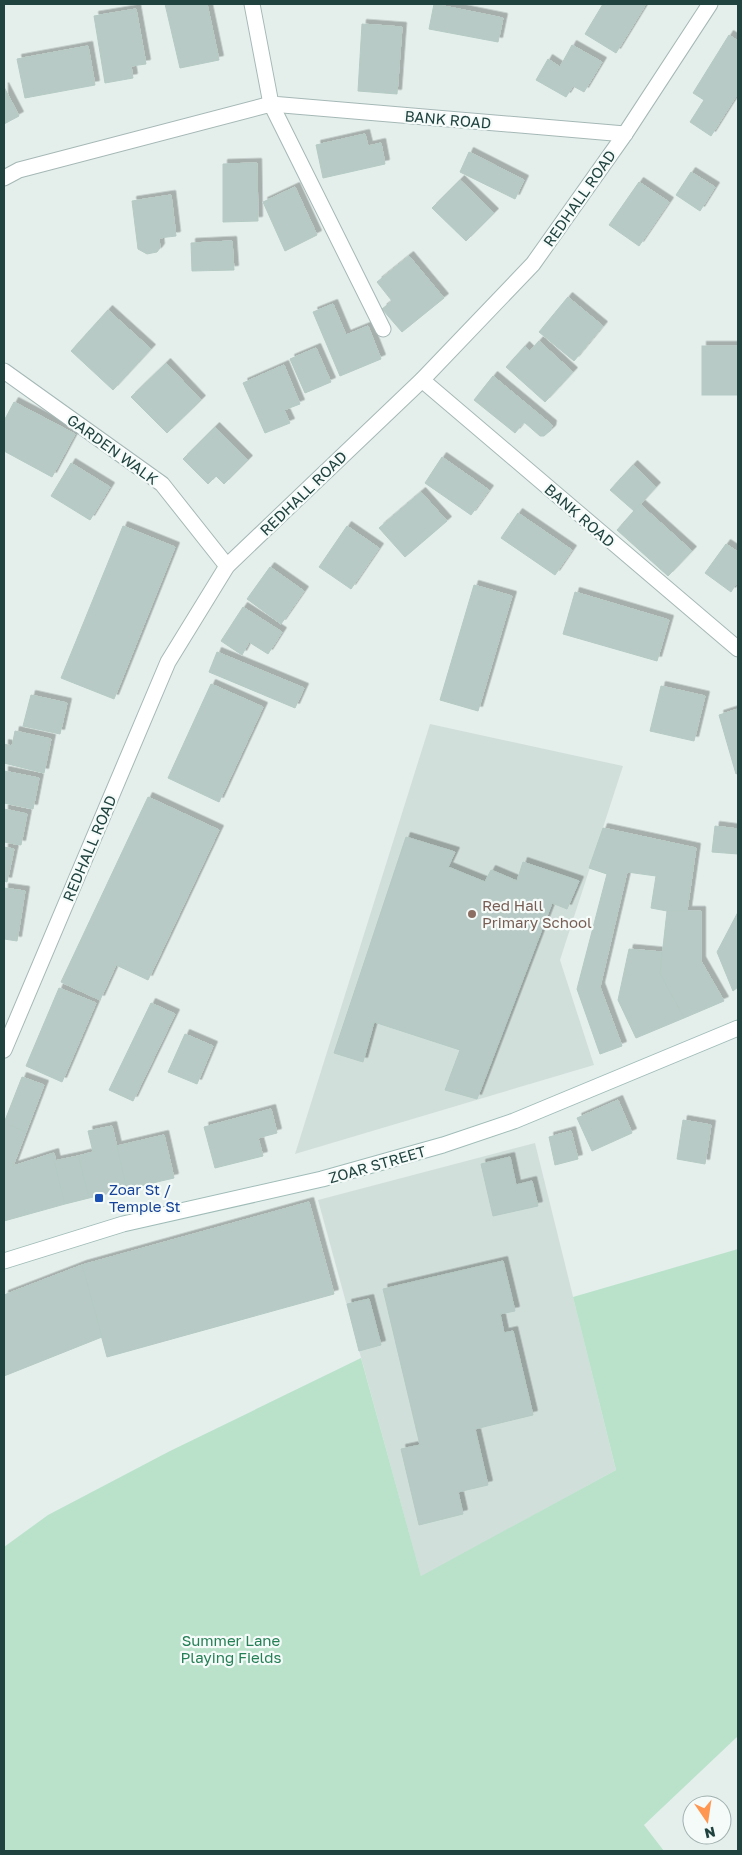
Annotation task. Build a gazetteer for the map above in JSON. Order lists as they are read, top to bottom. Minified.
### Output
{"streets":{"street":["BANK ROAD","REDHALL ROAD","GARDEN WALK","ZOAR STREET"]},"crossings":[["BANK ROAD","REDHALL ROAD"],["REDHALL ROAD","GARDEN WALK"]],"parks":["Summer Lane Playing Fields"],"places":{"other":["Red Hall Primary School"],"transit":["Zoar St / Temple St"]},"north":"bottom"}
